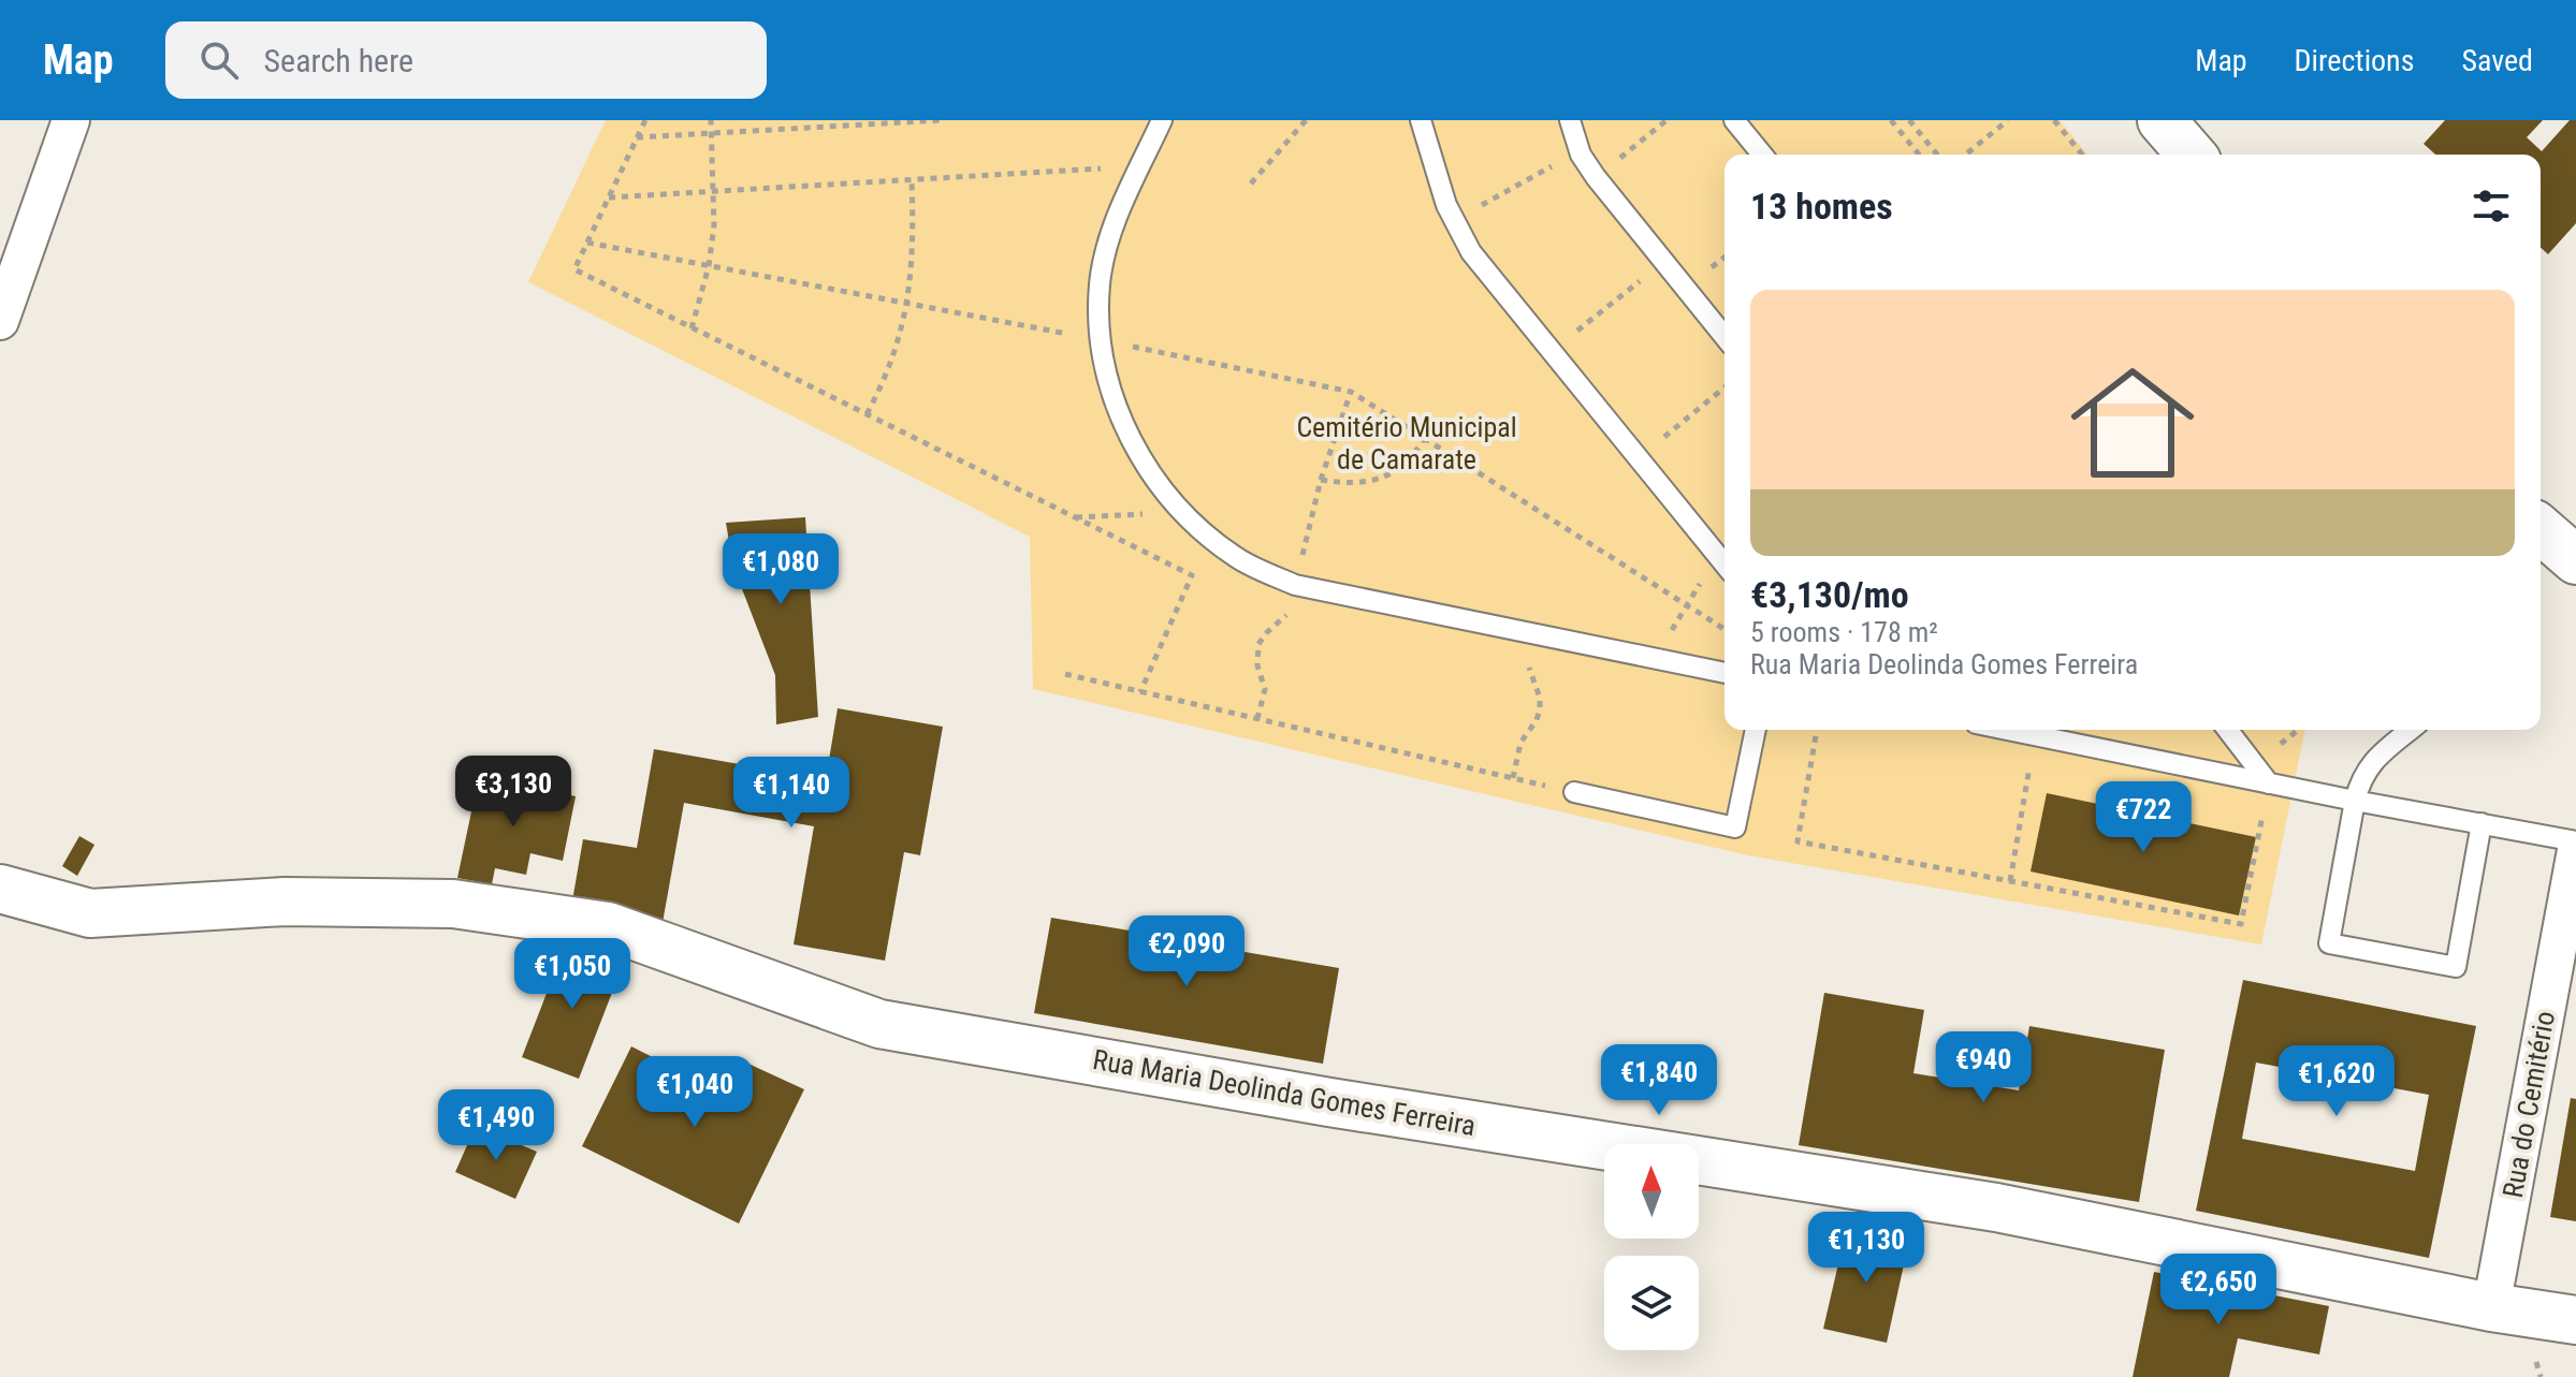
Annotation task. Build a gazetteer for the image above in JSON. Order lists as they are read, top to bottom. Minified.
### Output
{"streets":{"street":["Rua Maria Deolinda Gomes Ferreira","Rua do Cemitério"]},"crossings":[["Rua Maria Deolinda Gomes Ferreira","Rua do Cemitério"]],"parks":["Cemitério Municipal de Camarate"],"north":"top","page":{"header":"Map","search":"Search here","nav":["Map","Directions","Saved"],"heading":"13 homes","list":[{"name":"€3,130/mo","note":"5 rooms · 178 m² · Rua Maria Deolinda Gomes Ferreira"}],"price":["€1,080","€3,130","€1,140","€722","€2,090","€1,050","€940","€1,840","€1,620","€1,040","€1,490","€1,130","€2,650"]}}
